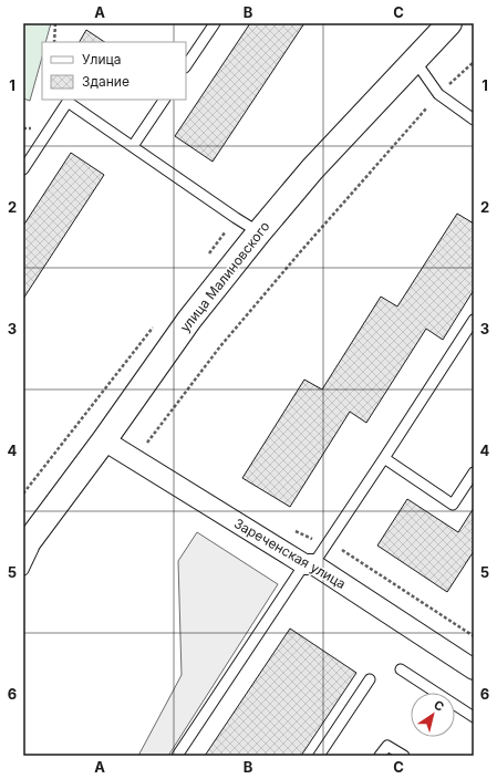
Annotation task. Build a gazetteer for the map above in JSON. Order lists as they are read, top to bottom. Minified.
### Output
{"streets":{"street":["улица Малиновского","Зареченская улица"]},"crossings":[["улица Малиновского","Зареченская улица"]],"legend":["Улица","Здание"],"north":"top right","grid":{"columns":["A","B","C"],"rows":["1","2","3","4","5","6"]}}
